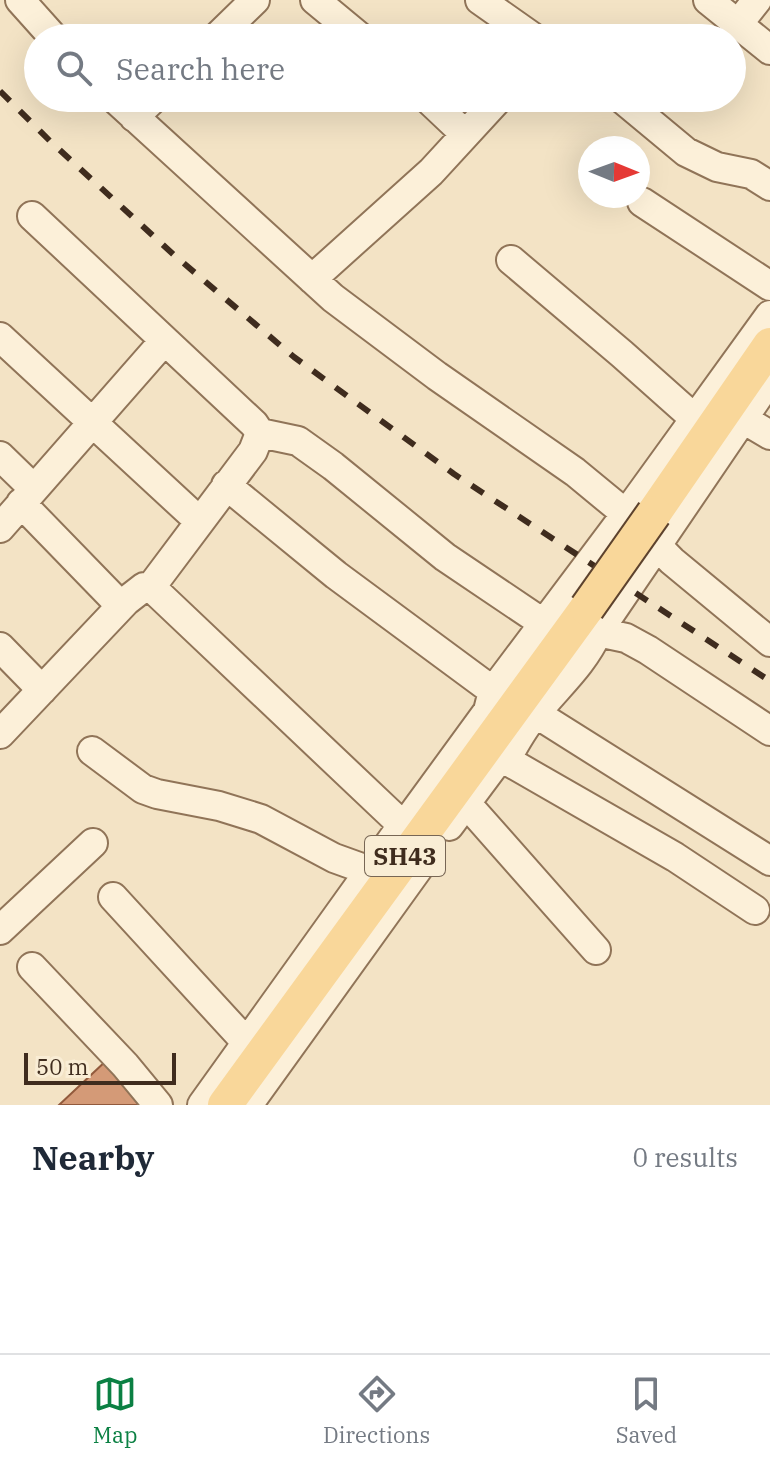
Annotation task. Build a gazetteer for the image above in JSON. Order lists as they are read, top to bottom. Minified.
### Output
{"streets":{"main road":["SH43"]},"scale_bar":"50 m","north":"right","page":{"search":"Search here","scale":"50 m","heading":["Nearby","0 results"],"nav":["Map","Directions","Saved"]}}
